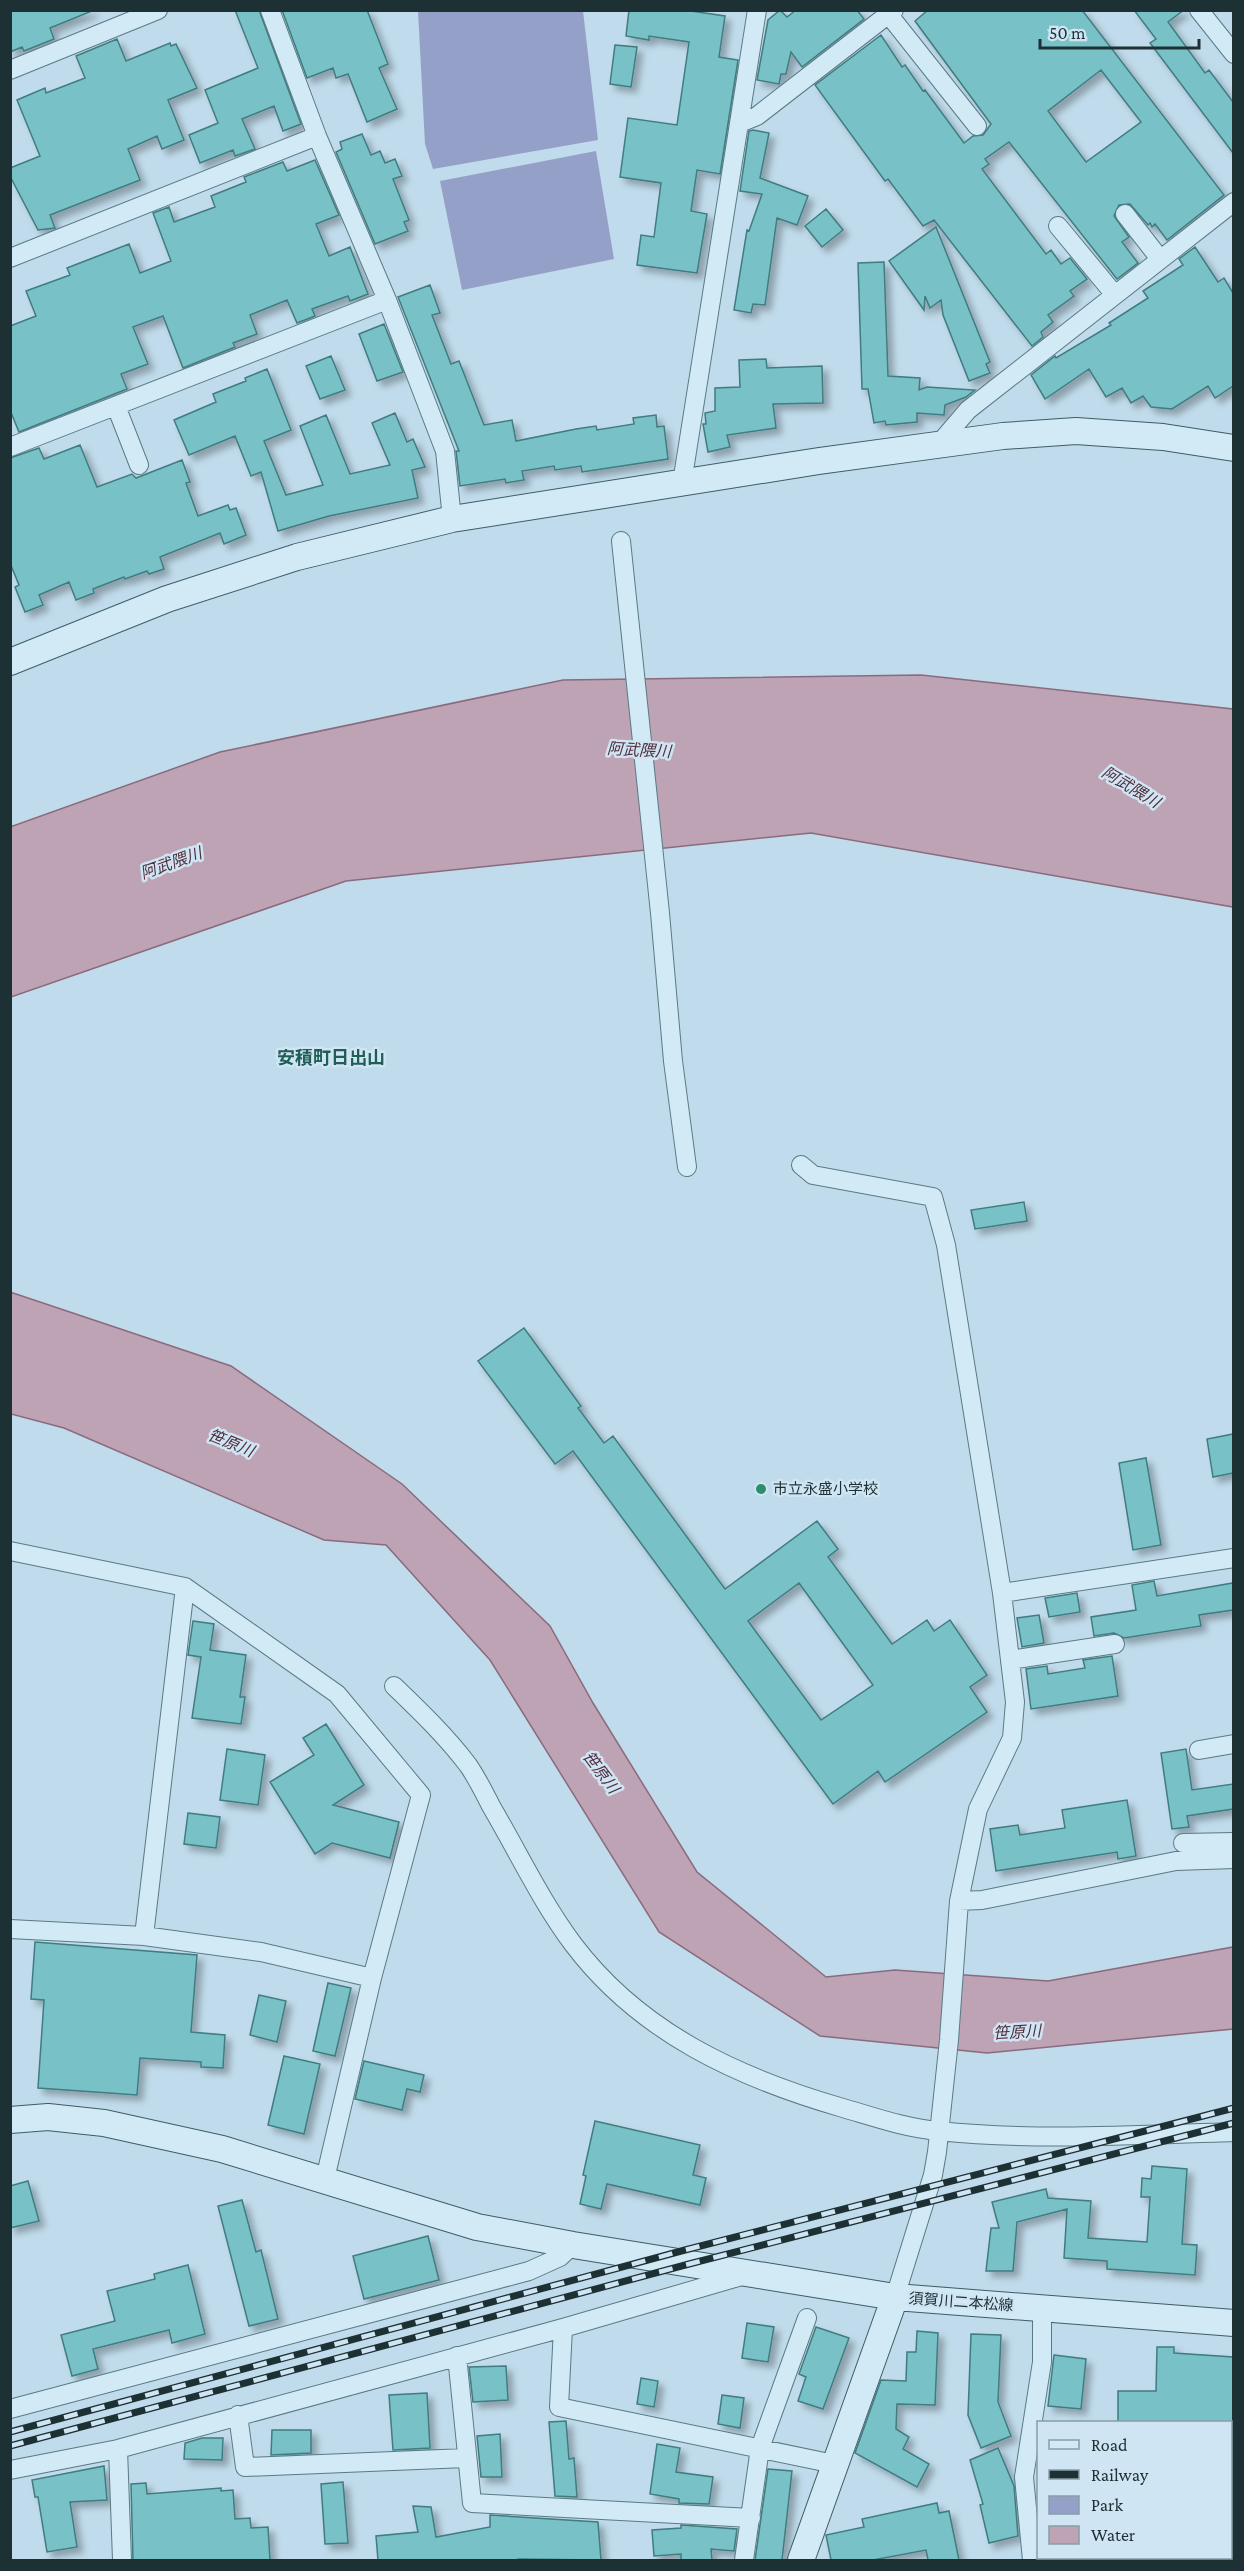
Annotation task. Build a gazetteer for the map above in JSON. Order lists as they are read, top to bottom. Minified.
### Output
{"streets":{"street":["須賀川二本松線"]},"districts":["安積町日出山"],"water":["阿武隈川","笹原川"],"places":["市立永盛小学校"],"legend":["Road","Railway","Park","Water"],"scale_bar":"50 m"}
